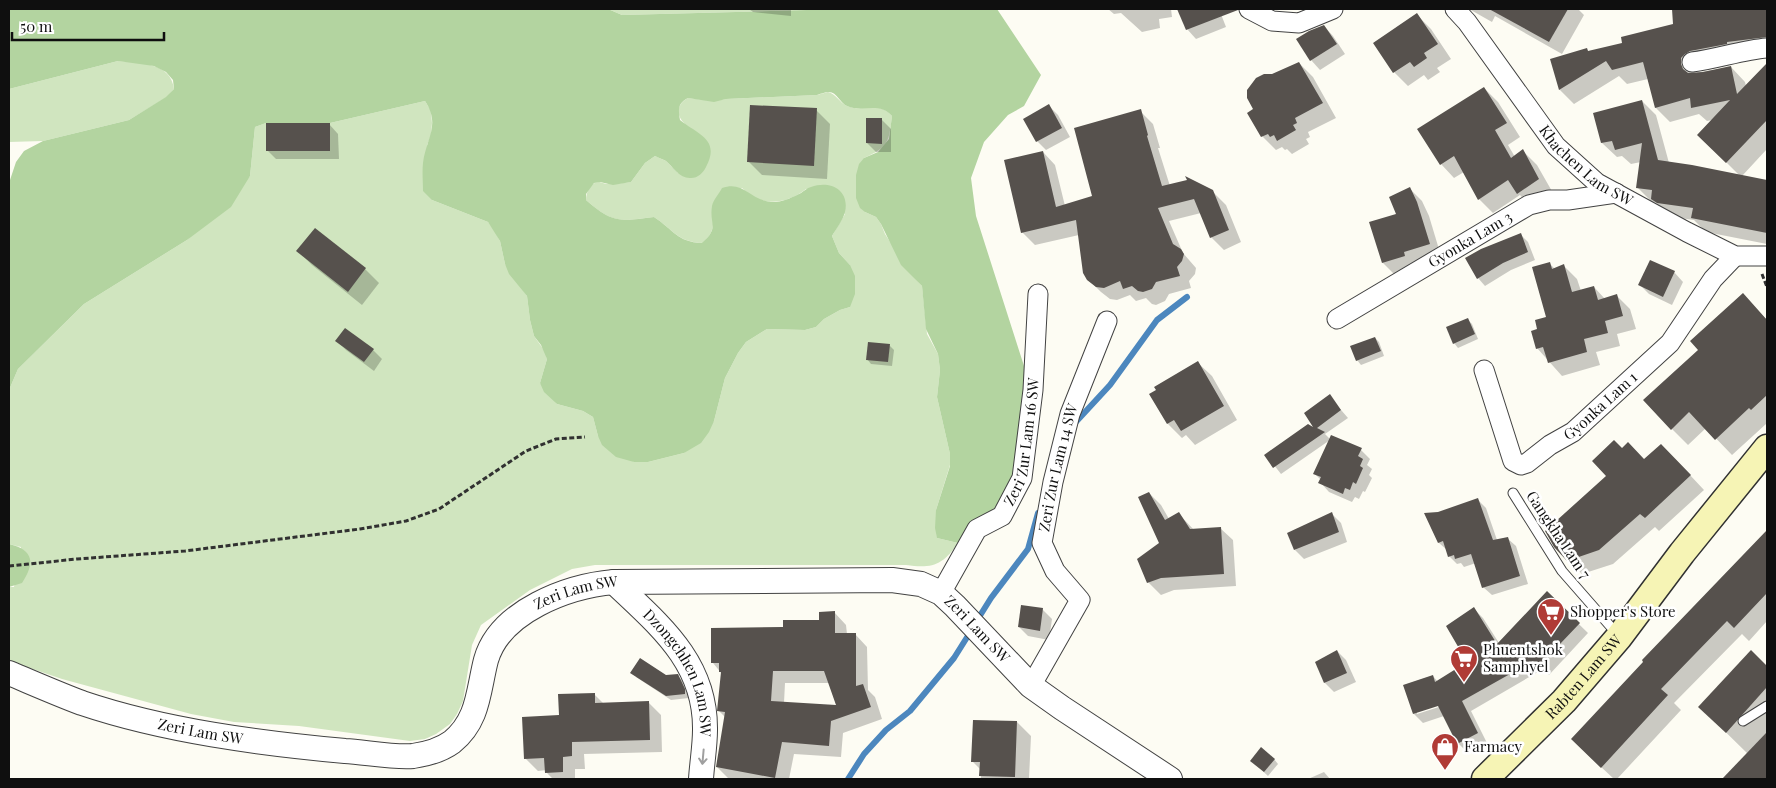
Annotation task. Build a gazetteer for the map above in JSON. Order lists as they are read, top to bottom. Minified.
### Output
{"streets":{"main road":["Rabten Lam SW"],"street":["Khachen Lam SW","Gyonka Lam 3","Gyonka Lam 1","Zeri Zur Lam 16 SW","Zeri Zur Lam 14 SW","Zeri Lam SW","Dzongchhen Lam SW"],"lane":["Gangkha Lam 7"]},"crossings":[["Khachen Lam SW","Gyonka Lam 3"],["Khachen Lam SW","Gyonka Lam 1"],["Zeri Zur Lam 16 SW","Zeri Lam SW"],["Zeri Zur Lam 14 SW","Zeri Lam SW"],["Gangkha Lam 7","Rabten Lam SW"],["Zeri Lam SW","Dzongchhen Lam SW"]],"one_way":["Dzongchhen Lam SW"],"places":{"supermarket":["Shopper's Store","Phuentshok Samphyel"],"shop":["Farmacy"]},"scale_bar":"50 m"}
